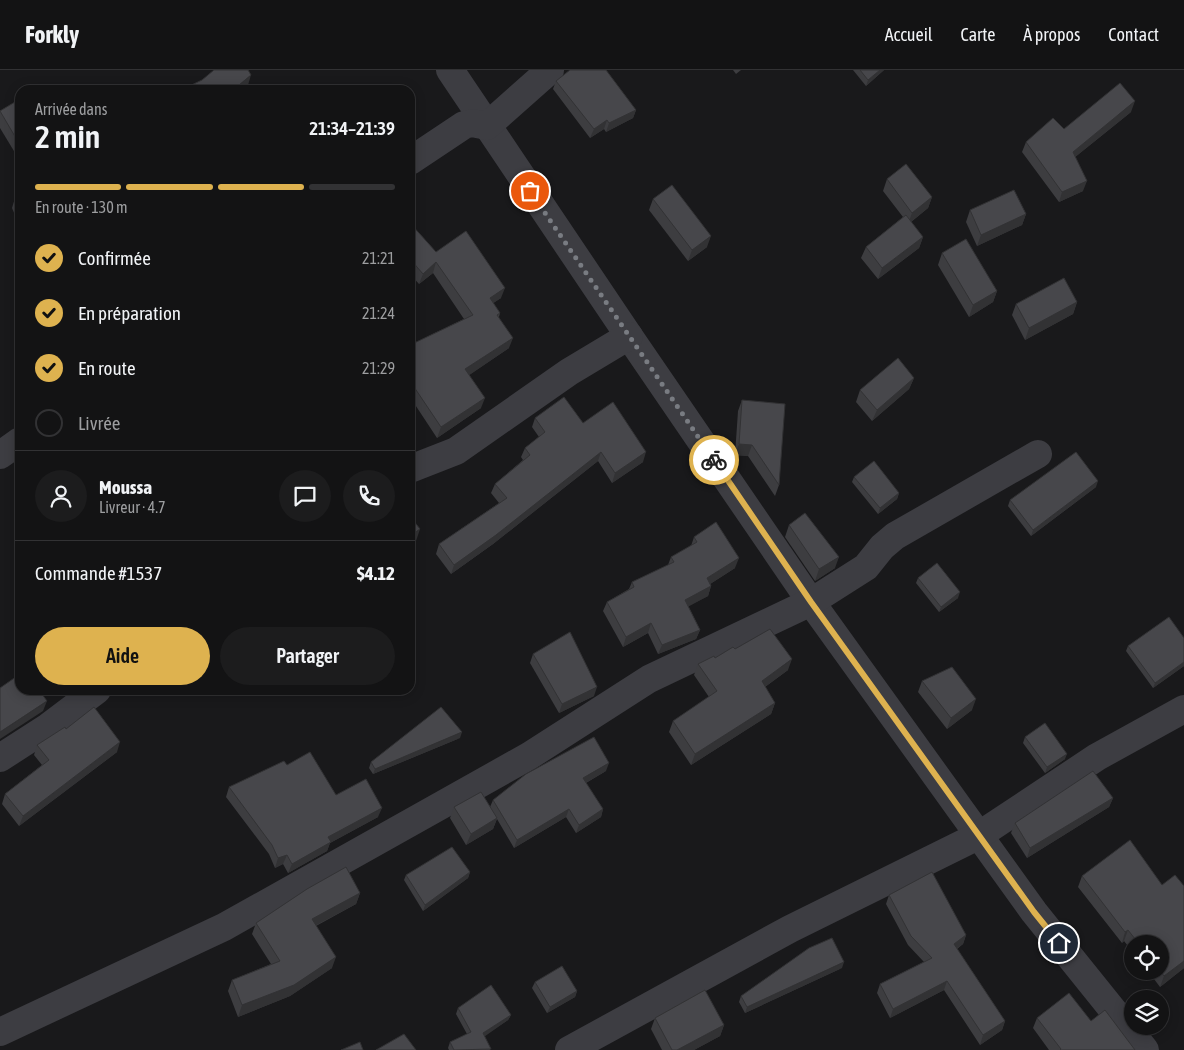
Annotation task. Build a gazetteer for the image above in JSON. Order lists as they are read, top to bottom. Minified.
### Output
{"page":{"header":"Forkly","nav":["Accueil","Carte","À propos","Contact"],"heading":["2 min","Arrivée dans","21:34–21:39"],"panel":["Moussa","Livreur · 4.7","Commande #1537","$4.12"],"bar":"En route · 130 m","list":[["Confirmée","21:21"],["En préparation","21:24"],["En route","21:29"],"Livrée"],"buttons":["Aide","Partager"]}}
